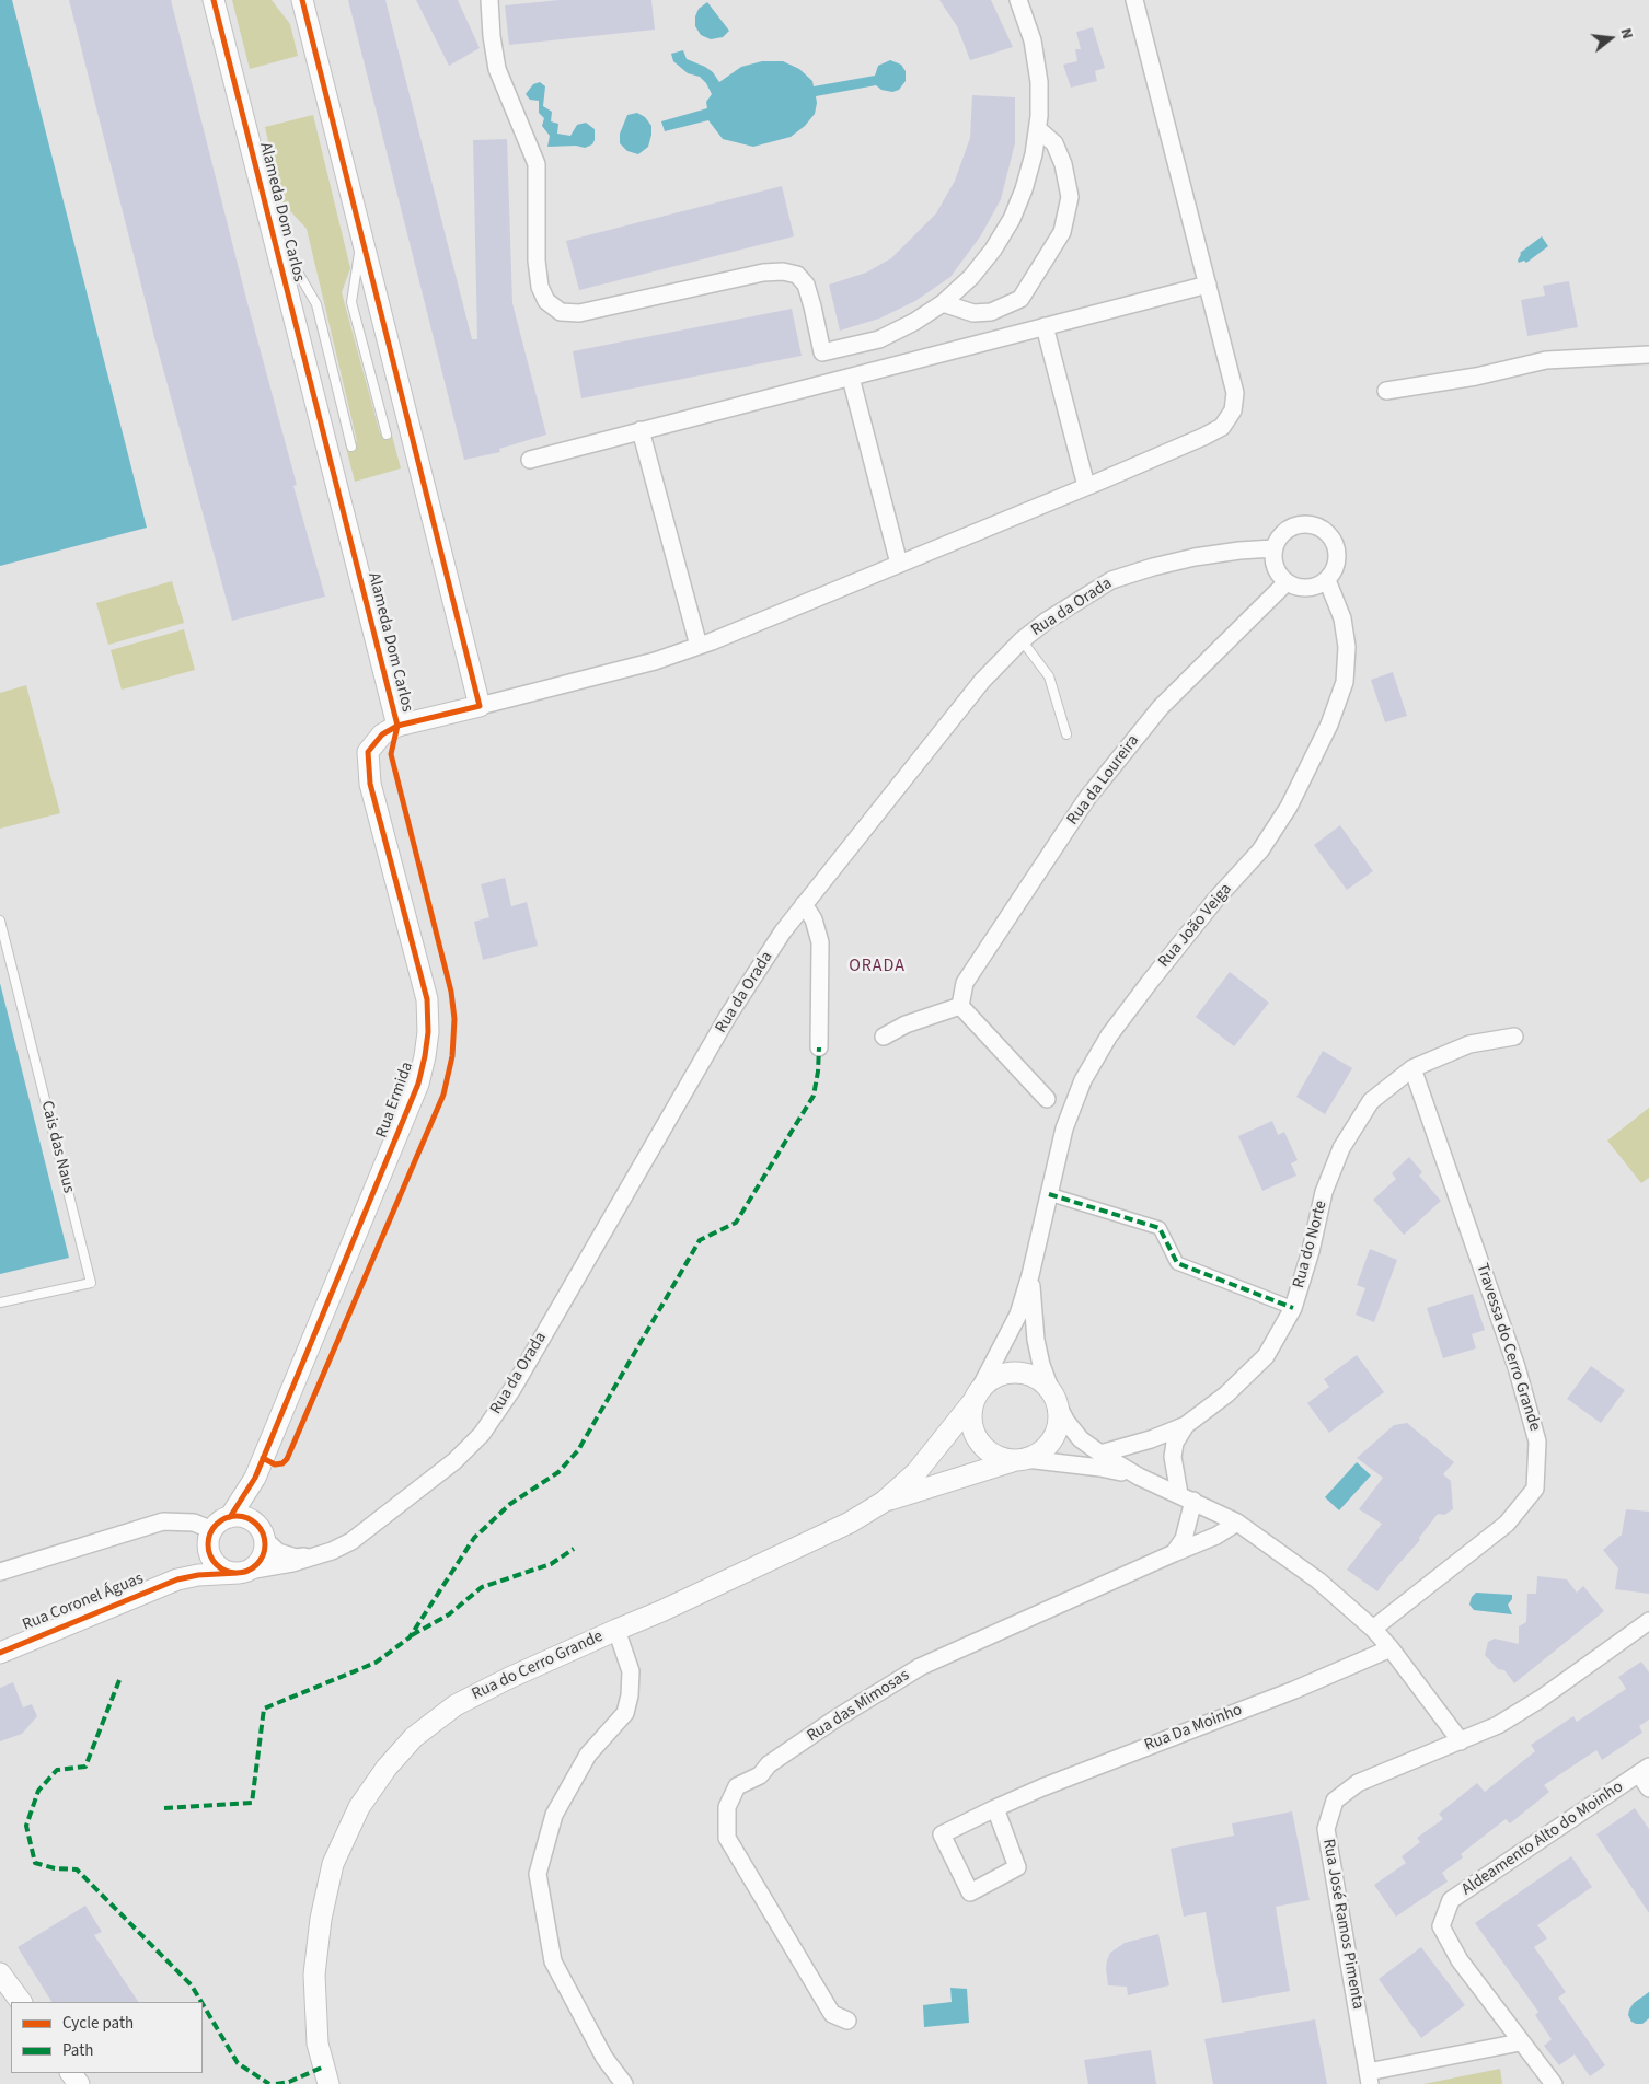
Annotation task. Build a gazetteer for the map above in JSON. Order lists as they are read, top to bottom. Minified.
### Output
{"streets":{"street":["Alameda Dom Carlos","Rua da Orada","Rua da Loureira","Rua João Veiga","Rua Ermida","Rua do Norte","Travessa do Cerro Grande","Rua Coronel Águas","Rua do Cerro Grande","Rua das Mimosas","Rua Da Moinho","Aldeamento Alto do Moinho","Rua José Ramos Pimenta"],"lane":["Cais das Naus"]},"crossings":[["Alameda Dom Carlos","Rua Ermida"],["Rua da Orada","Rua da Loureira"],["Rua da Orada","Rua João Veiga"],["Rua da Loureira","Rua João Veiga"],["Rua do Norte","Travessa do Cerro Grande"]],"districts":["ORADA"],"legend":["Cycle path","Path"],"north":"right"}
